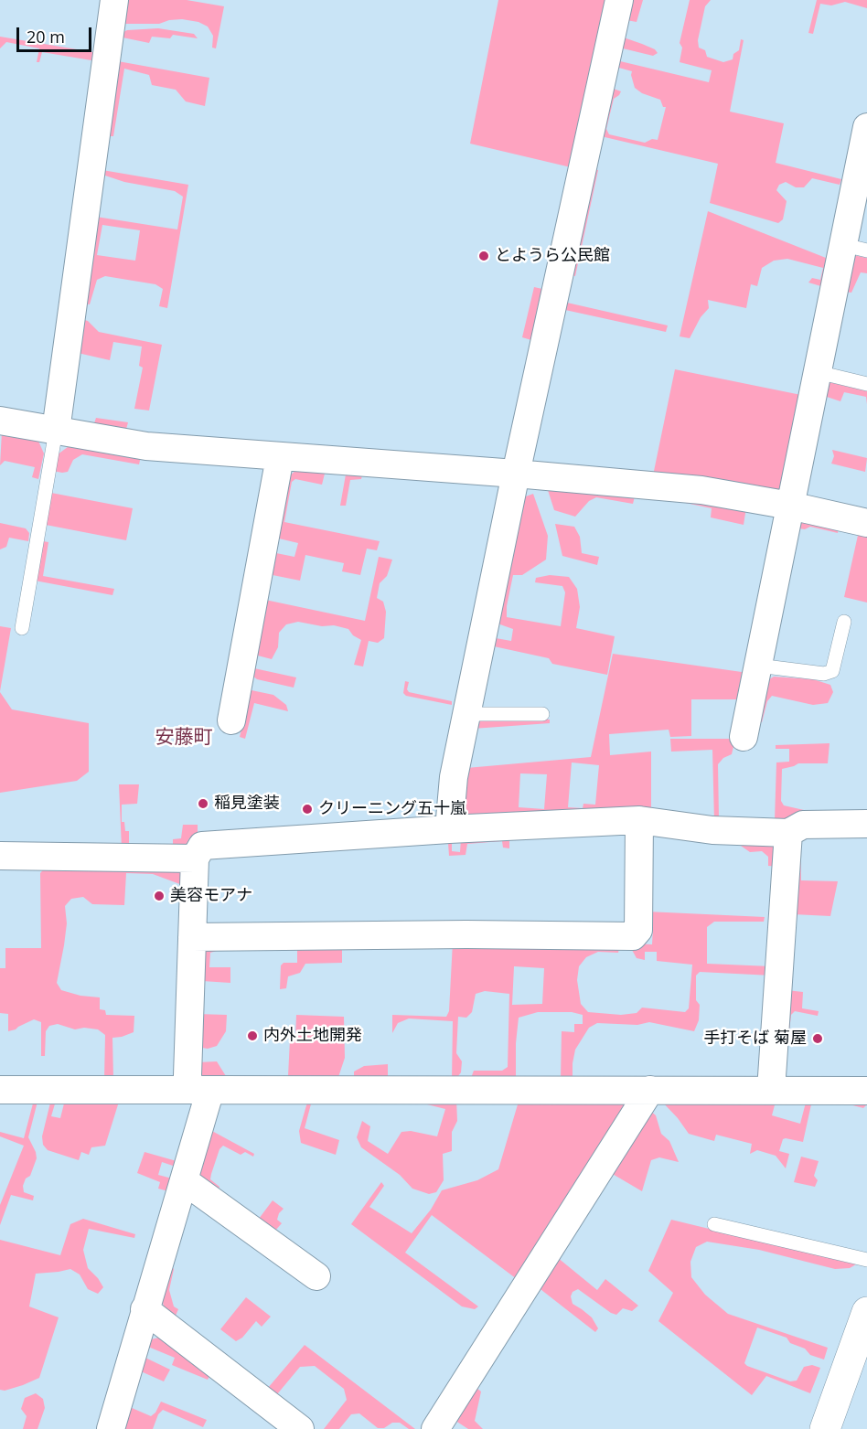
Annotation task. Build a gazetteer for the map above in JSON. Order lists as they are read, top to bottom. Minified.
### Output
{"districts":["安藤町"],"places":["とようら公民館","稲見塗装","クリーニング五十嵐","美容モアナ","内外土地開発","手打そば 菊屋"],"scale_bar":"20 m"}
